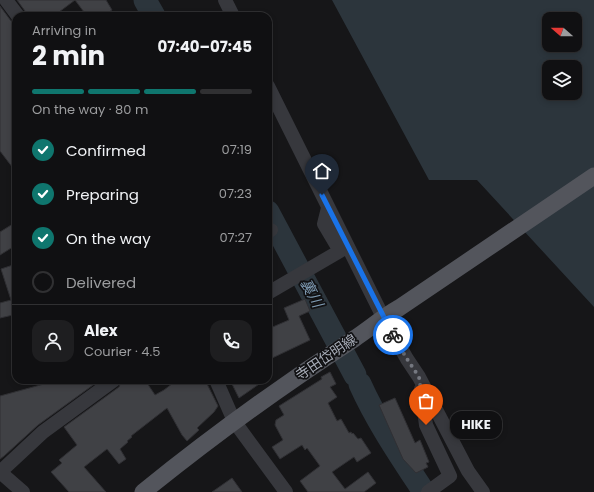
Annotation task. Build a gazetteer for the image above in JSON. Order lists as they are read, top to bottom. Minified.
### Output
{"streets":{"main road":["寺田岱明線"]},"water":["裏川"],"places":["HIKE"],"north":"left","page":{"heading":["2 min","Arriving in","07:40–07:45"],"panel":["Alex","Courier · 4.5"],"bar":"On the way · 80 m","list":[["Confirmed","07:19"],["Preparing","07:23"],["On the way","07:27"],"Delivered"],"bubble":"HIKE"}}
